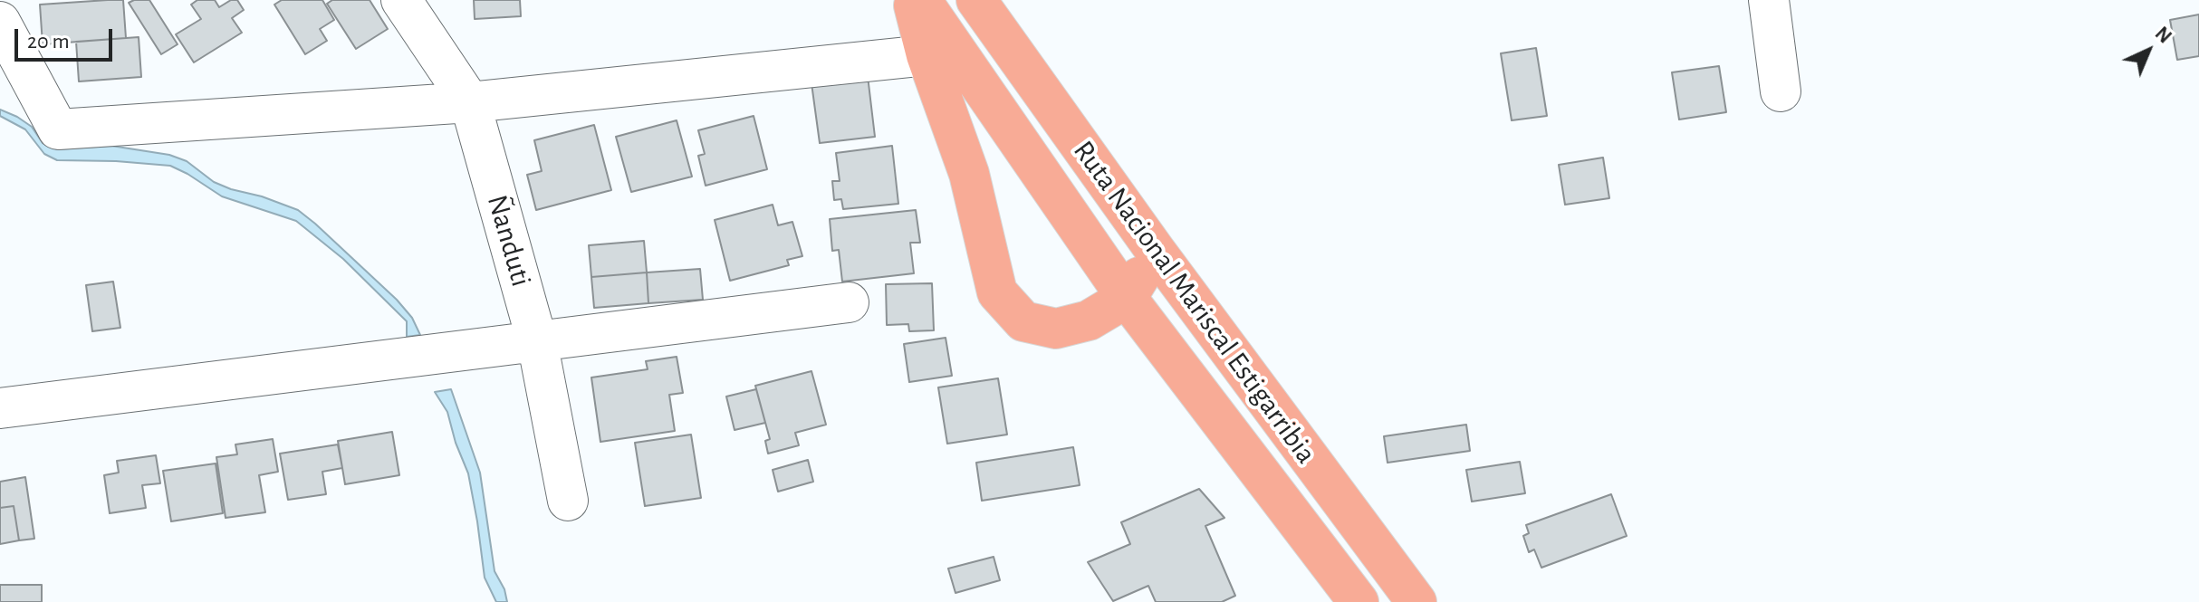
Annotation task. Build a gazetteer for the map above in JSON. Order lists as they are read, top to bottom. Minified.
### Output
{"streets":{"highway":["Ruta Nacional Mariscal Estigarribia"],"street":["Ñanduti"]},"scale_bar":"20 m","north":"top right"}
